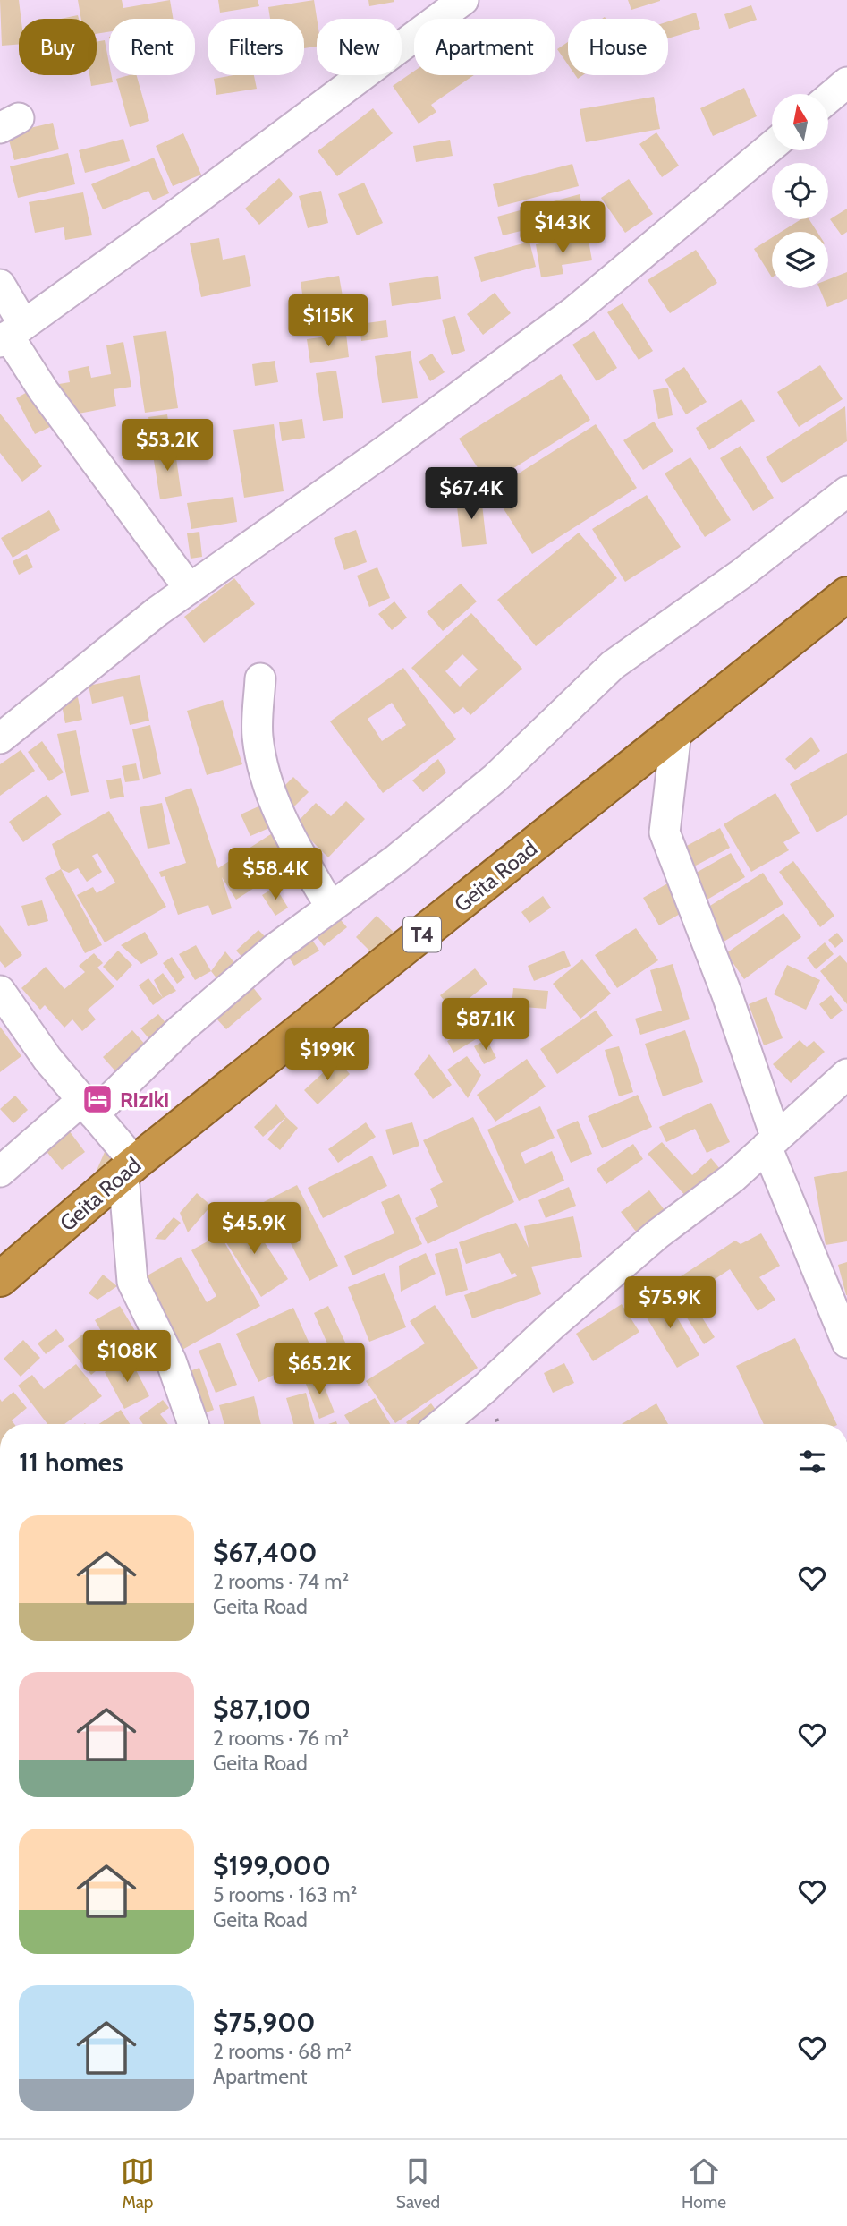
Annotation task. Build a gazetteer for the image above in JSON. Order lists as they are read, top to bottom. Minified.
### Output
{"streets":{"highway":["Geita Road","T4"]},"places":{"hotel":["Riziki"]},"north":"top","page":{"chip":["Buy","Rent","Filters","New","Apartment","House"],"price":["$143K","$115K","$53.2K","$67.4K","$58.4K","$87.1K","$199K","$45.9K","$75.9K","$108K","$65.2K"],"heading":"11 homes","list":[{"name":"$67,400","note":"2 rooms · 74 m² · Geita Road"},{"name":"$87,100","note":"2 rooms · 76 m² · Geita Road"},{"name":"$199,000","note":"5 rooms · 163 m² · Geita Road"},{"name":"$75,900","note":"2 rooms · 68 m² · Apartment"}],"tabs":["Map","Saved","Home"]}}
